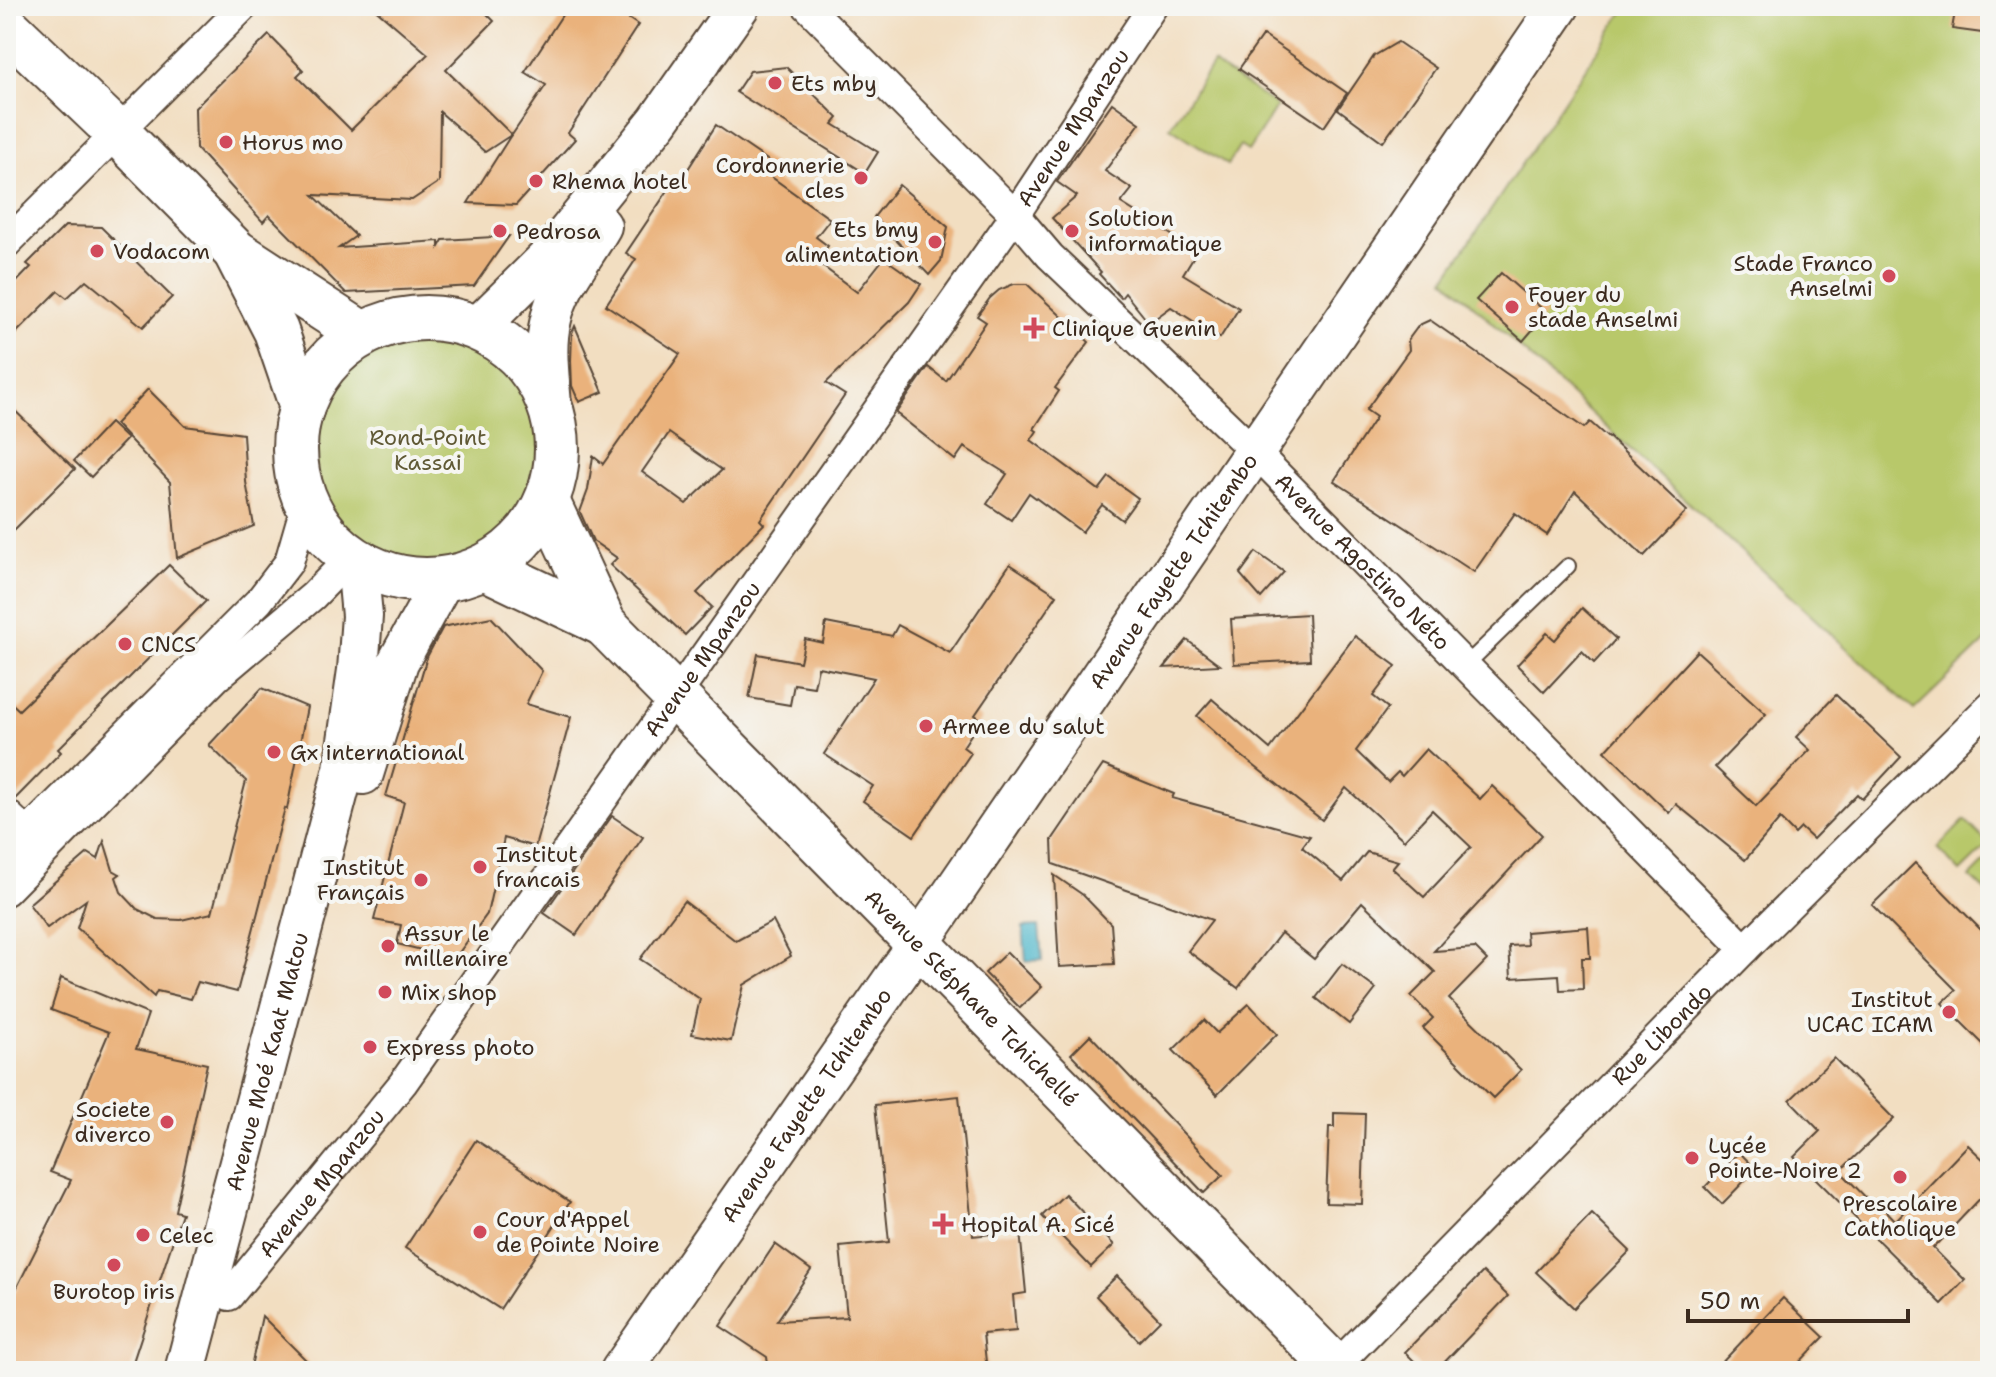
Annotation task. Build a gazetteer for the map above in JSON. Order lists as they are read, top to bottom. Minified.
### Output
{"streets":{"highway":["Avenue Stéphane Tchichellé"],"main road":["Avenue Fayette Tchitembo","Avenue Moé Kaat Matou"],"street":["Avenue Mpanzou","Avenue Agostino Néto","Rue Libondo"]},"crossings":[["Avenue Mpanzou","Avenue Agostino Néto"],["Avenue Mpanzou","Avenue Stéphane Tchichellé"],["Avenue Mpanzou","Avenue Moé Kaat Matou"],["Avenue Agostino Néto","Avenue Fayette Tchitembo"],["Avenue Agostino Néto","Rue Libondo"],["Avenue Fayette Tchitembo","Avenue Stéphane Tchichellé"],["Avenue Stéphane Tchichellé","Rue Libondo"],["Avenue Stéphane Tchichellé","Avenue Moé Kaat Matou"]],"parks":["Rond-Point Kassai"],"places":{"other":["Ets mby","Horus mo","Cordonnerie cles","Rhema hotel","Pedrosa","Solution informatique","Ets bmy alimentation","Vodacom","Stade Franco Anselmi","Foyer du stade Anselmi","CNCS","Armee du salut","Gx international","Institut francais","Institut Français","Assur le millenaire","Mix shop","Institut UCAC ICAM","Express photo","Societe diverco","Lycée Pointe-Noire 2","Prescolaire Catholique","Cour d'Appel de Pointe Noire","Celec","Burotop iris"],"health":["Clinique Guenin","Hopital A. Sicé"]},"scale_bar":"50 m"}
